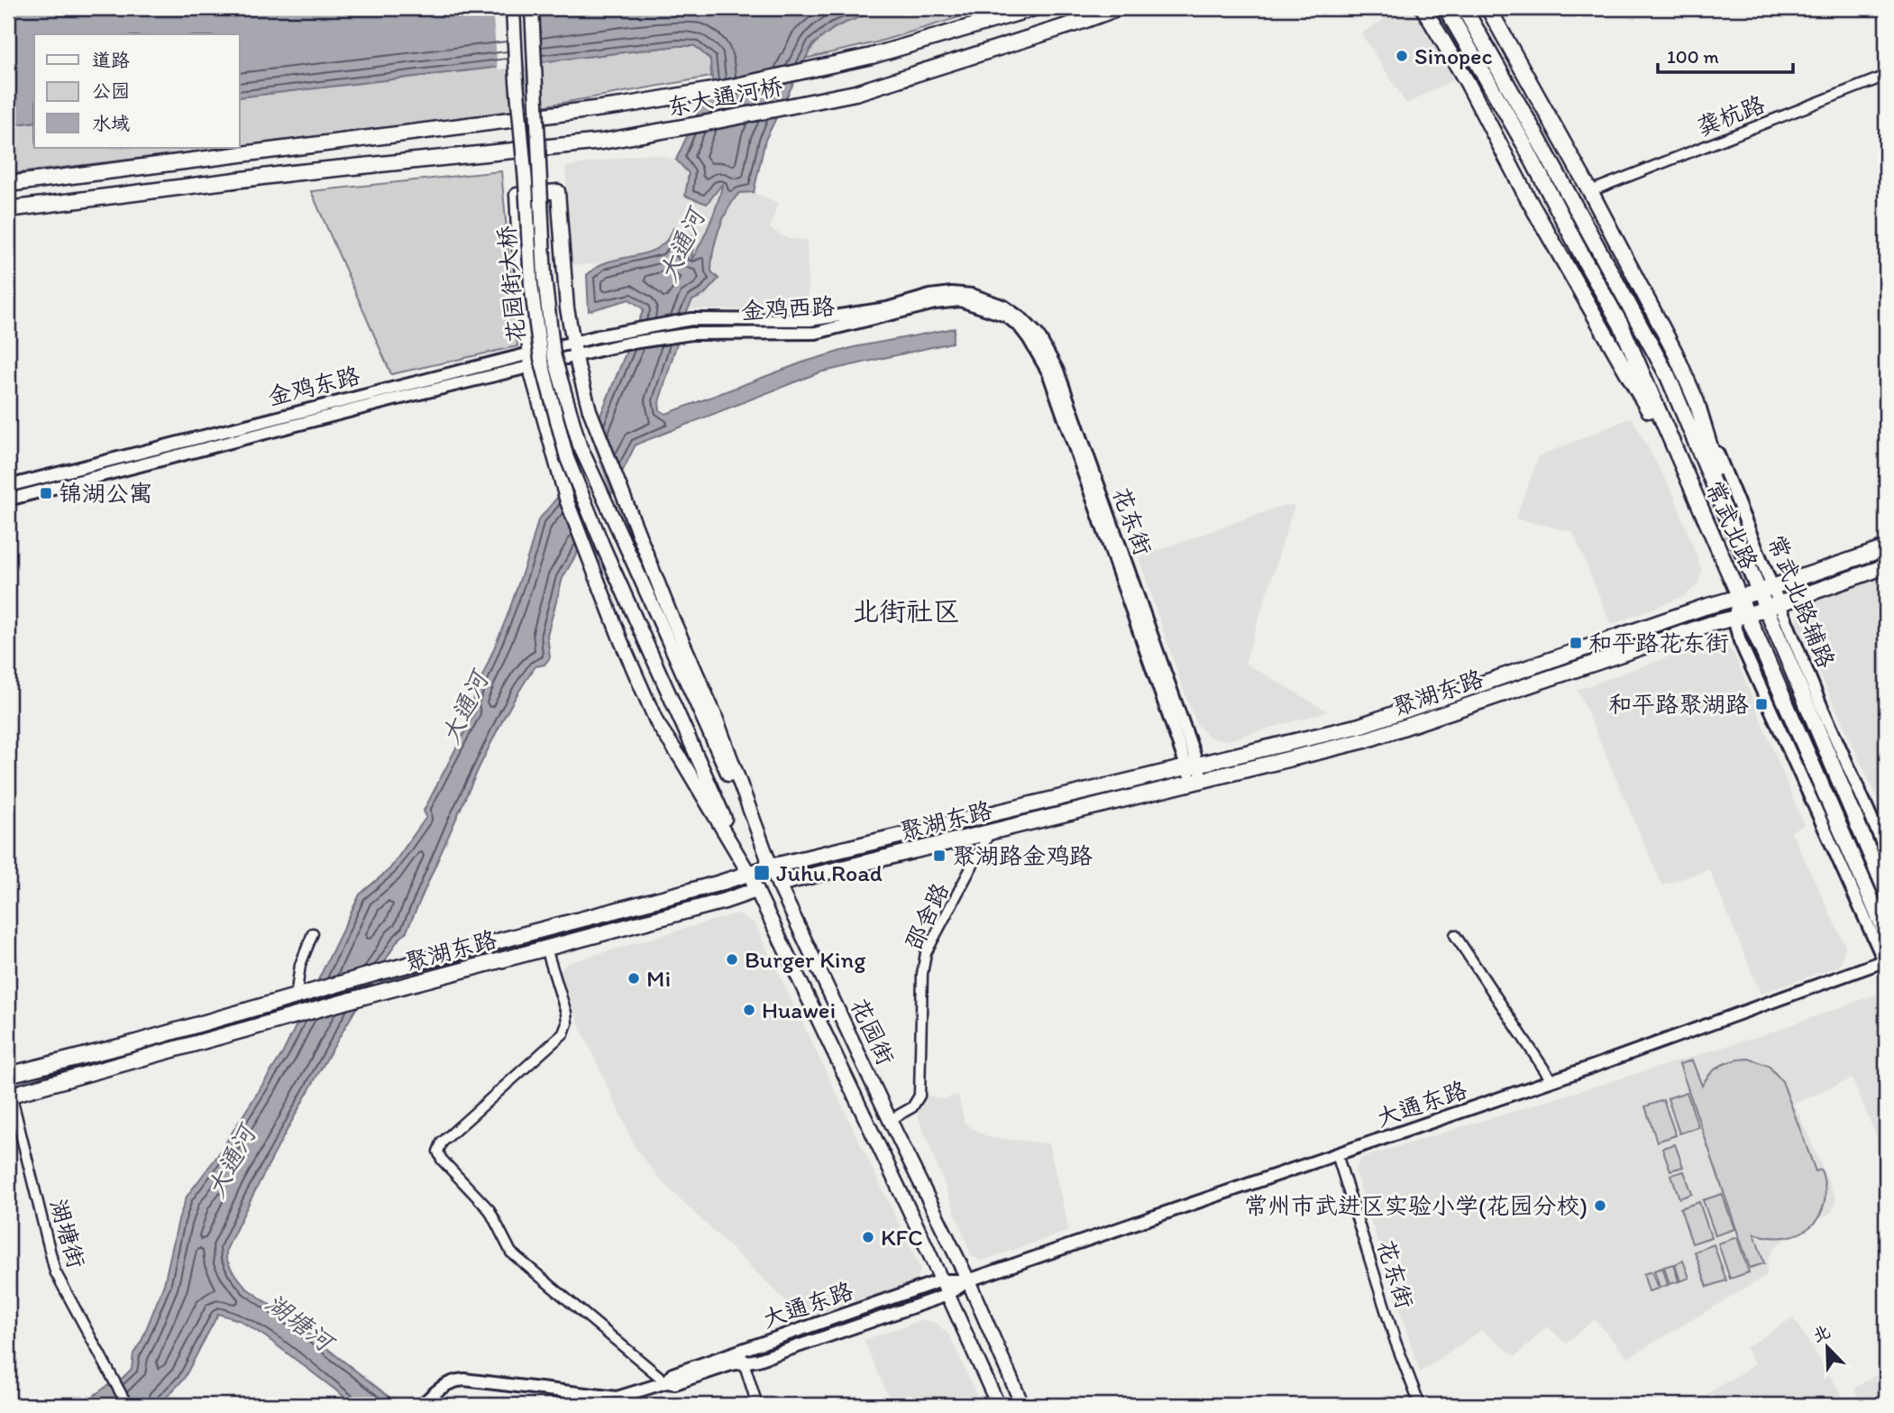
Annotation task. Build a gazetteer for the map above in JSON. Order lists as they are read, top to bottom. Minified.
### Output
{"streets":{"main road":["东大通河桥","花园街大桥","常武北路","聚湖东路","花园街"],"street":["龚杭路","金鸡西路","金鸡东路","花东街","常武北路辅路","邵舍路","大通东路","湖塘街"]},"crossings":[["花园街大桥","花园街"],["金鸡西路","金鸡东路"],["金鸡西路","花东街"],["花东街","聚湖东路"],["花东街","大通东路"],["常武北路","常武北路辅路"],["常武北路","聚湖东路"],["常武北路辅路","聚湖东路"],["聚湖东路","邵舍路"],["聚湖东路","花园街"],["聚湖东路","湖塘街"],["邵舍路","花园街"],["花园街","大通东路"]],"districts":["北街社区"],"water":["大通河","湖塘河"],"places":{"other":["Sinopec","Burger King","Mi","Huawei","常州市武进区实验小学(花园分校)","KFC"],"transit":["锦湖公寓","和平路花东街","和平路聚湖路","聚湖路金鸡路","Juhu Road"]},"legend":["道路","公园","水域"],"scale_bar":"100 m","north":"top left"}
